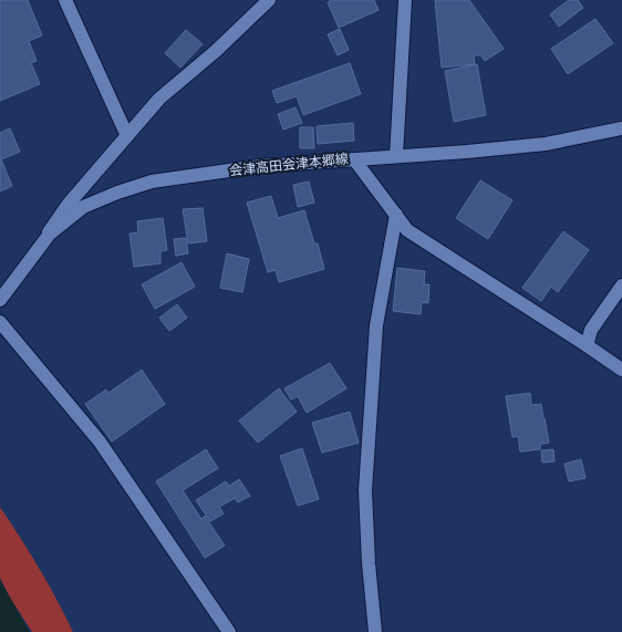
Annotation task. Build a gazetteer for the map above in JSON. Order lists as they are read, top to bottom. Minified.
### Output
{"streets":{"street":["会津高田会津本郷線"]}}
